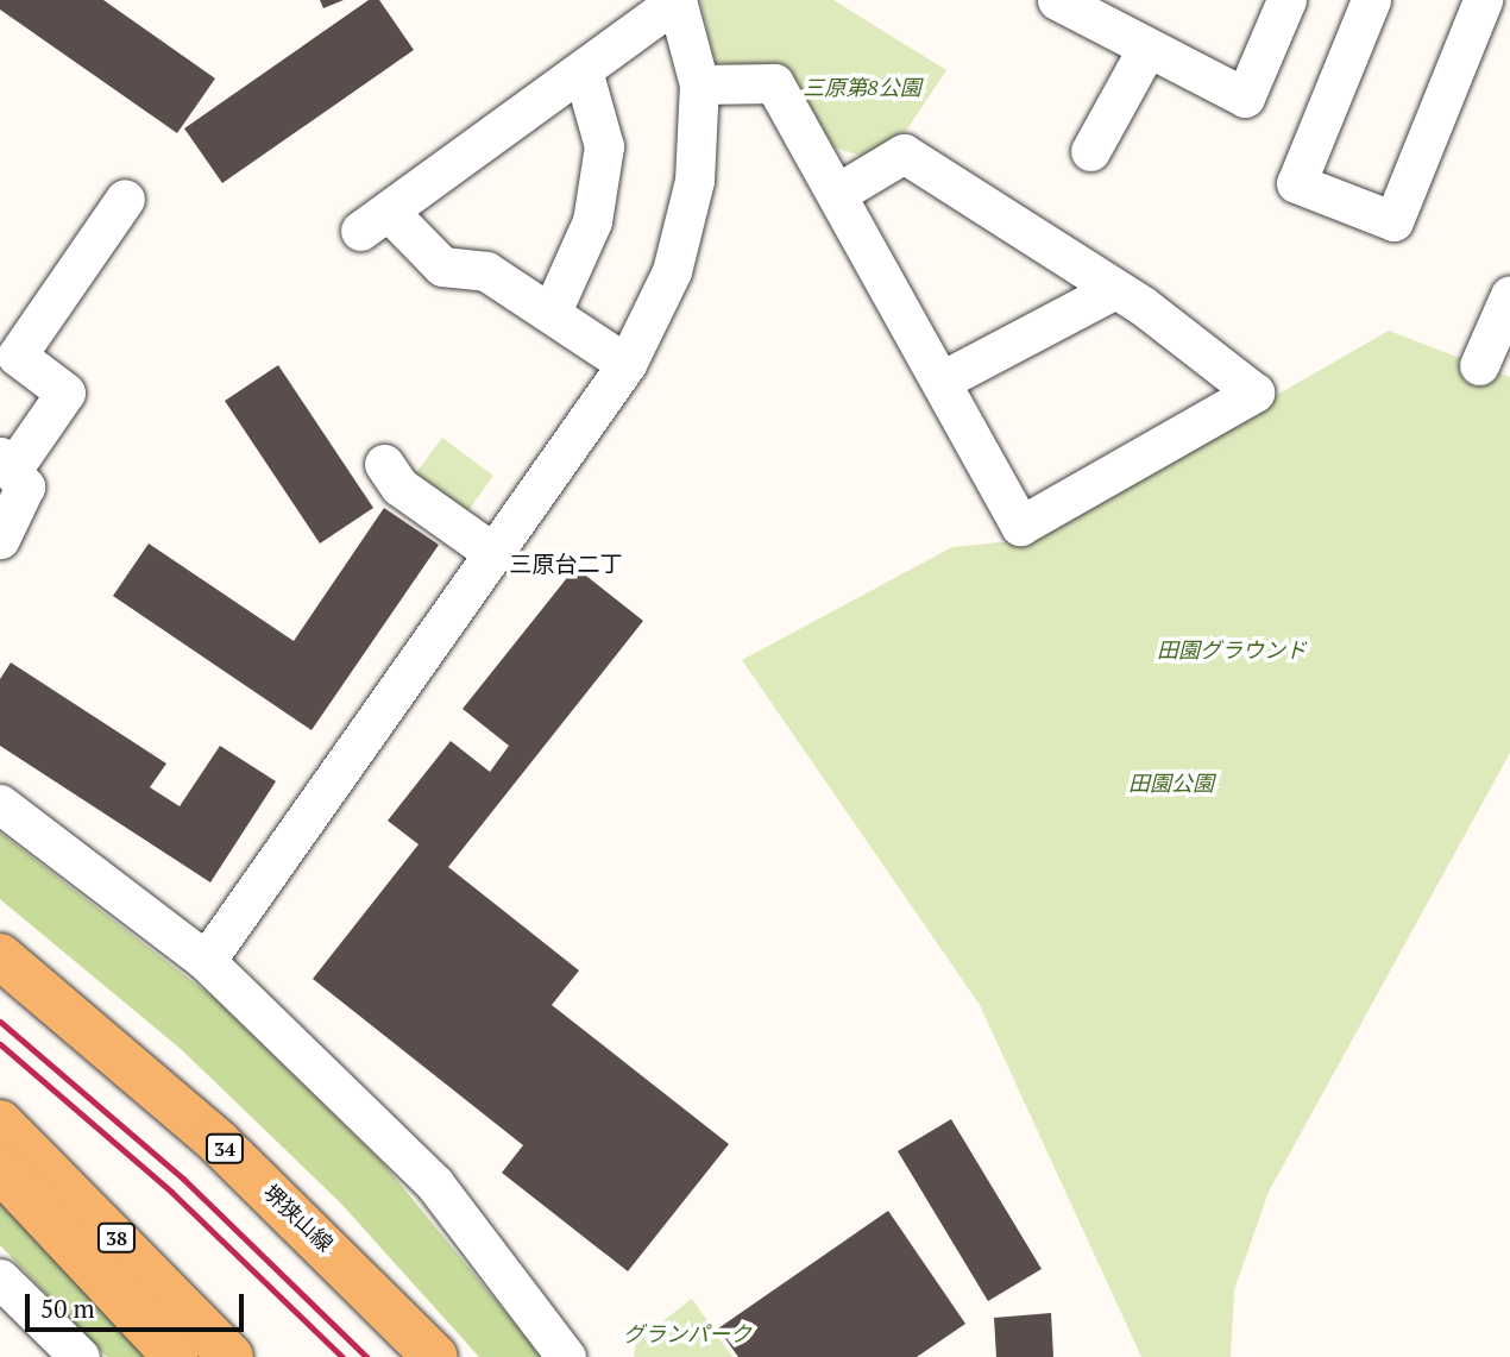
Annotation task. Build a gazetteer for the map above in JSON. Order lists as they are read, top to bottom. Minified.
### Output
{"streets":{"main road":["34","堺狭山線","38"]},"districts":["三原台二丁"],"parks":["三原第8公園","田園グラウンド","田園公園","グランパーク"],"scale_bar":"50 m"}
